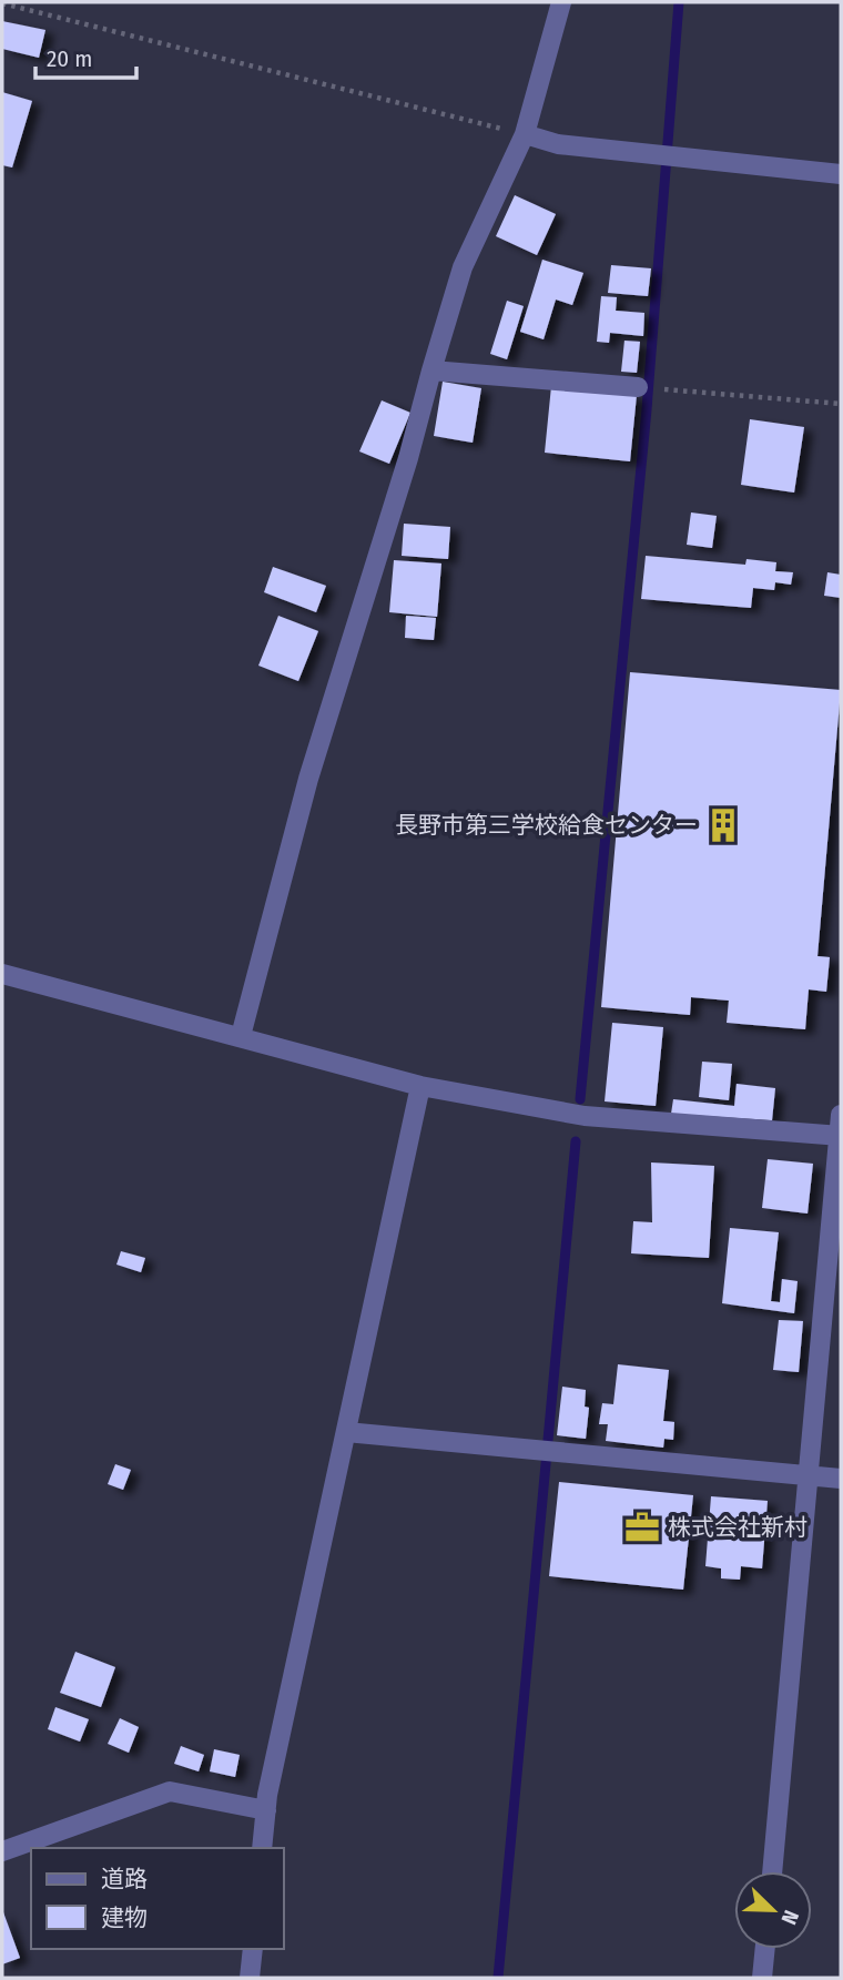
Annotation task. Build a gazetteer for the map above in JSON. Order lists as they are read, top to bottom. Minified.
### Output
{"places":{"building":["長野市第三学校給食センター"],"office":["株式会社新村"]},"legend":["道路","建物"],"scale_bar":"20 m","north":"bottom right"}
